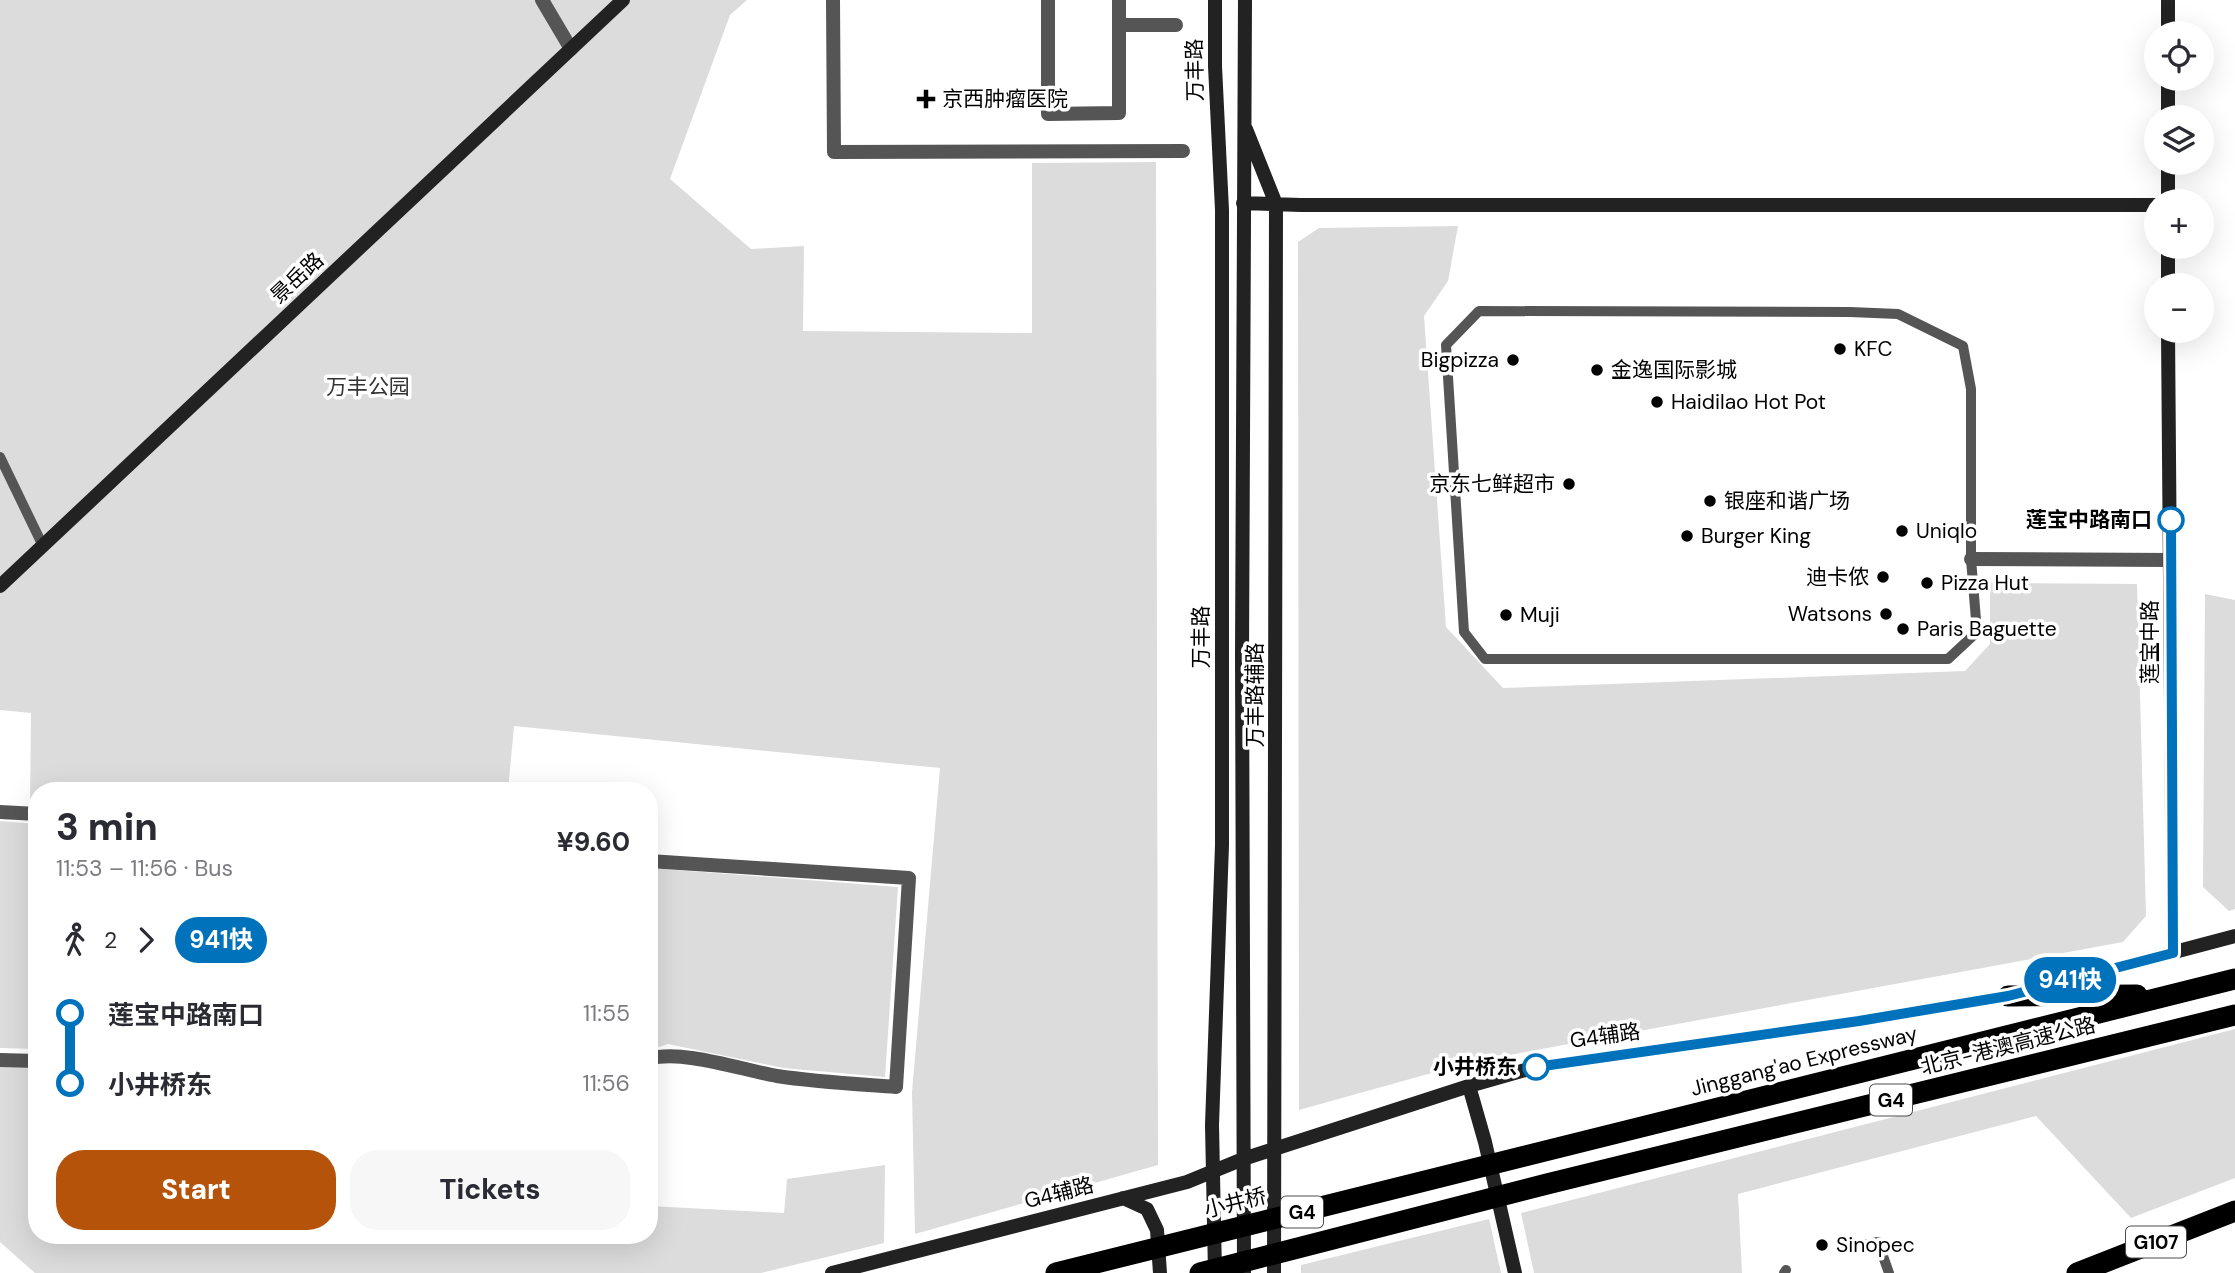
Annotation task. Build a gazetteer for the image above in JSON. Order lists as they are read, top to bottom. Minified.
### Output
{"streets":{"highway":["北京-港澳高速公路","Jinggang'ao Expressway","G4","小井桥","G107"],"street":["万丰路","景岳路","莲宝中路","万丰路辅路","G4辅路"]},"crossings":[["万丰路","万丰路辅路"],["万丰路","G4辅路"],["莲宝中路","G4辅路"],["万丰路辅路","G4辅路"],["Jinggang'ao Expressway","小井桥"]],"parks":["万丰公园"],"places":{"health":["京西肿瘤医院"],"other":["KFC","Bigpizza","金逸国际影城","Haidilao Hot Pot","京东七鲜超市","银座和谐广场","莲宝中路南口","Uniqlo","Burger King","迪卡侬","Pizza Hut","Watsons","Muji","Paris Baguette","小井桥东","Sinopec"]},"lines":["bus line 941快"],"page":{"on_map":"941快","map_buttons":["+","−"],"heading":["3 min","11:53 – 11:56 · Bus","¥9.60"],"legs":["2","941快"],"list":[{"name":"莲宝中路南口","value":"11:55"},{"name":"小井桥东","value":"11:56"}],"buttons":["Start","Tickets"]}}
